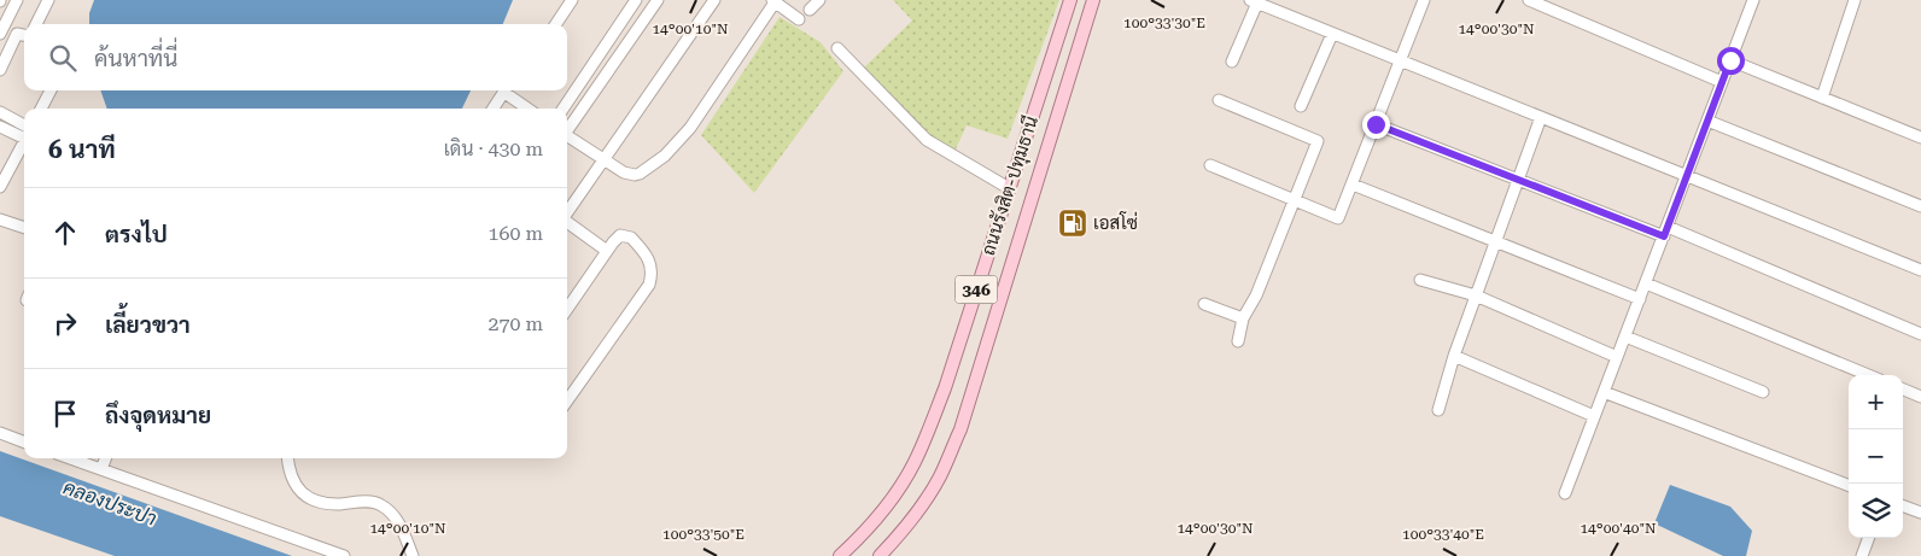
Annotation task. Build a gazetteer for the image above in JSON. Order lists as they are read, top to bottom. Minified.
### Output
{"streets":{"main road":["ถนนรังสิต-ปทุมธานี","346"]},"water":["คลองประปา"],"places":{"fuel station":["เอสโซ่"]},"page":{"search":"ค้นหาที่นี่","heading":["6 นาที","เดิน · 430 m"],"list":[["ตรงไป","160 m"],["เลี้ยวขวา","270 m"],"ถึงจุดหมาย"],"map_buttons":["+","−"]},"coordinates":["100°33'30\"E","14°00'10\"N","14°00'30\"N","14°00'40\"N","100°33'50\"E","100°33'40\"E"]}
